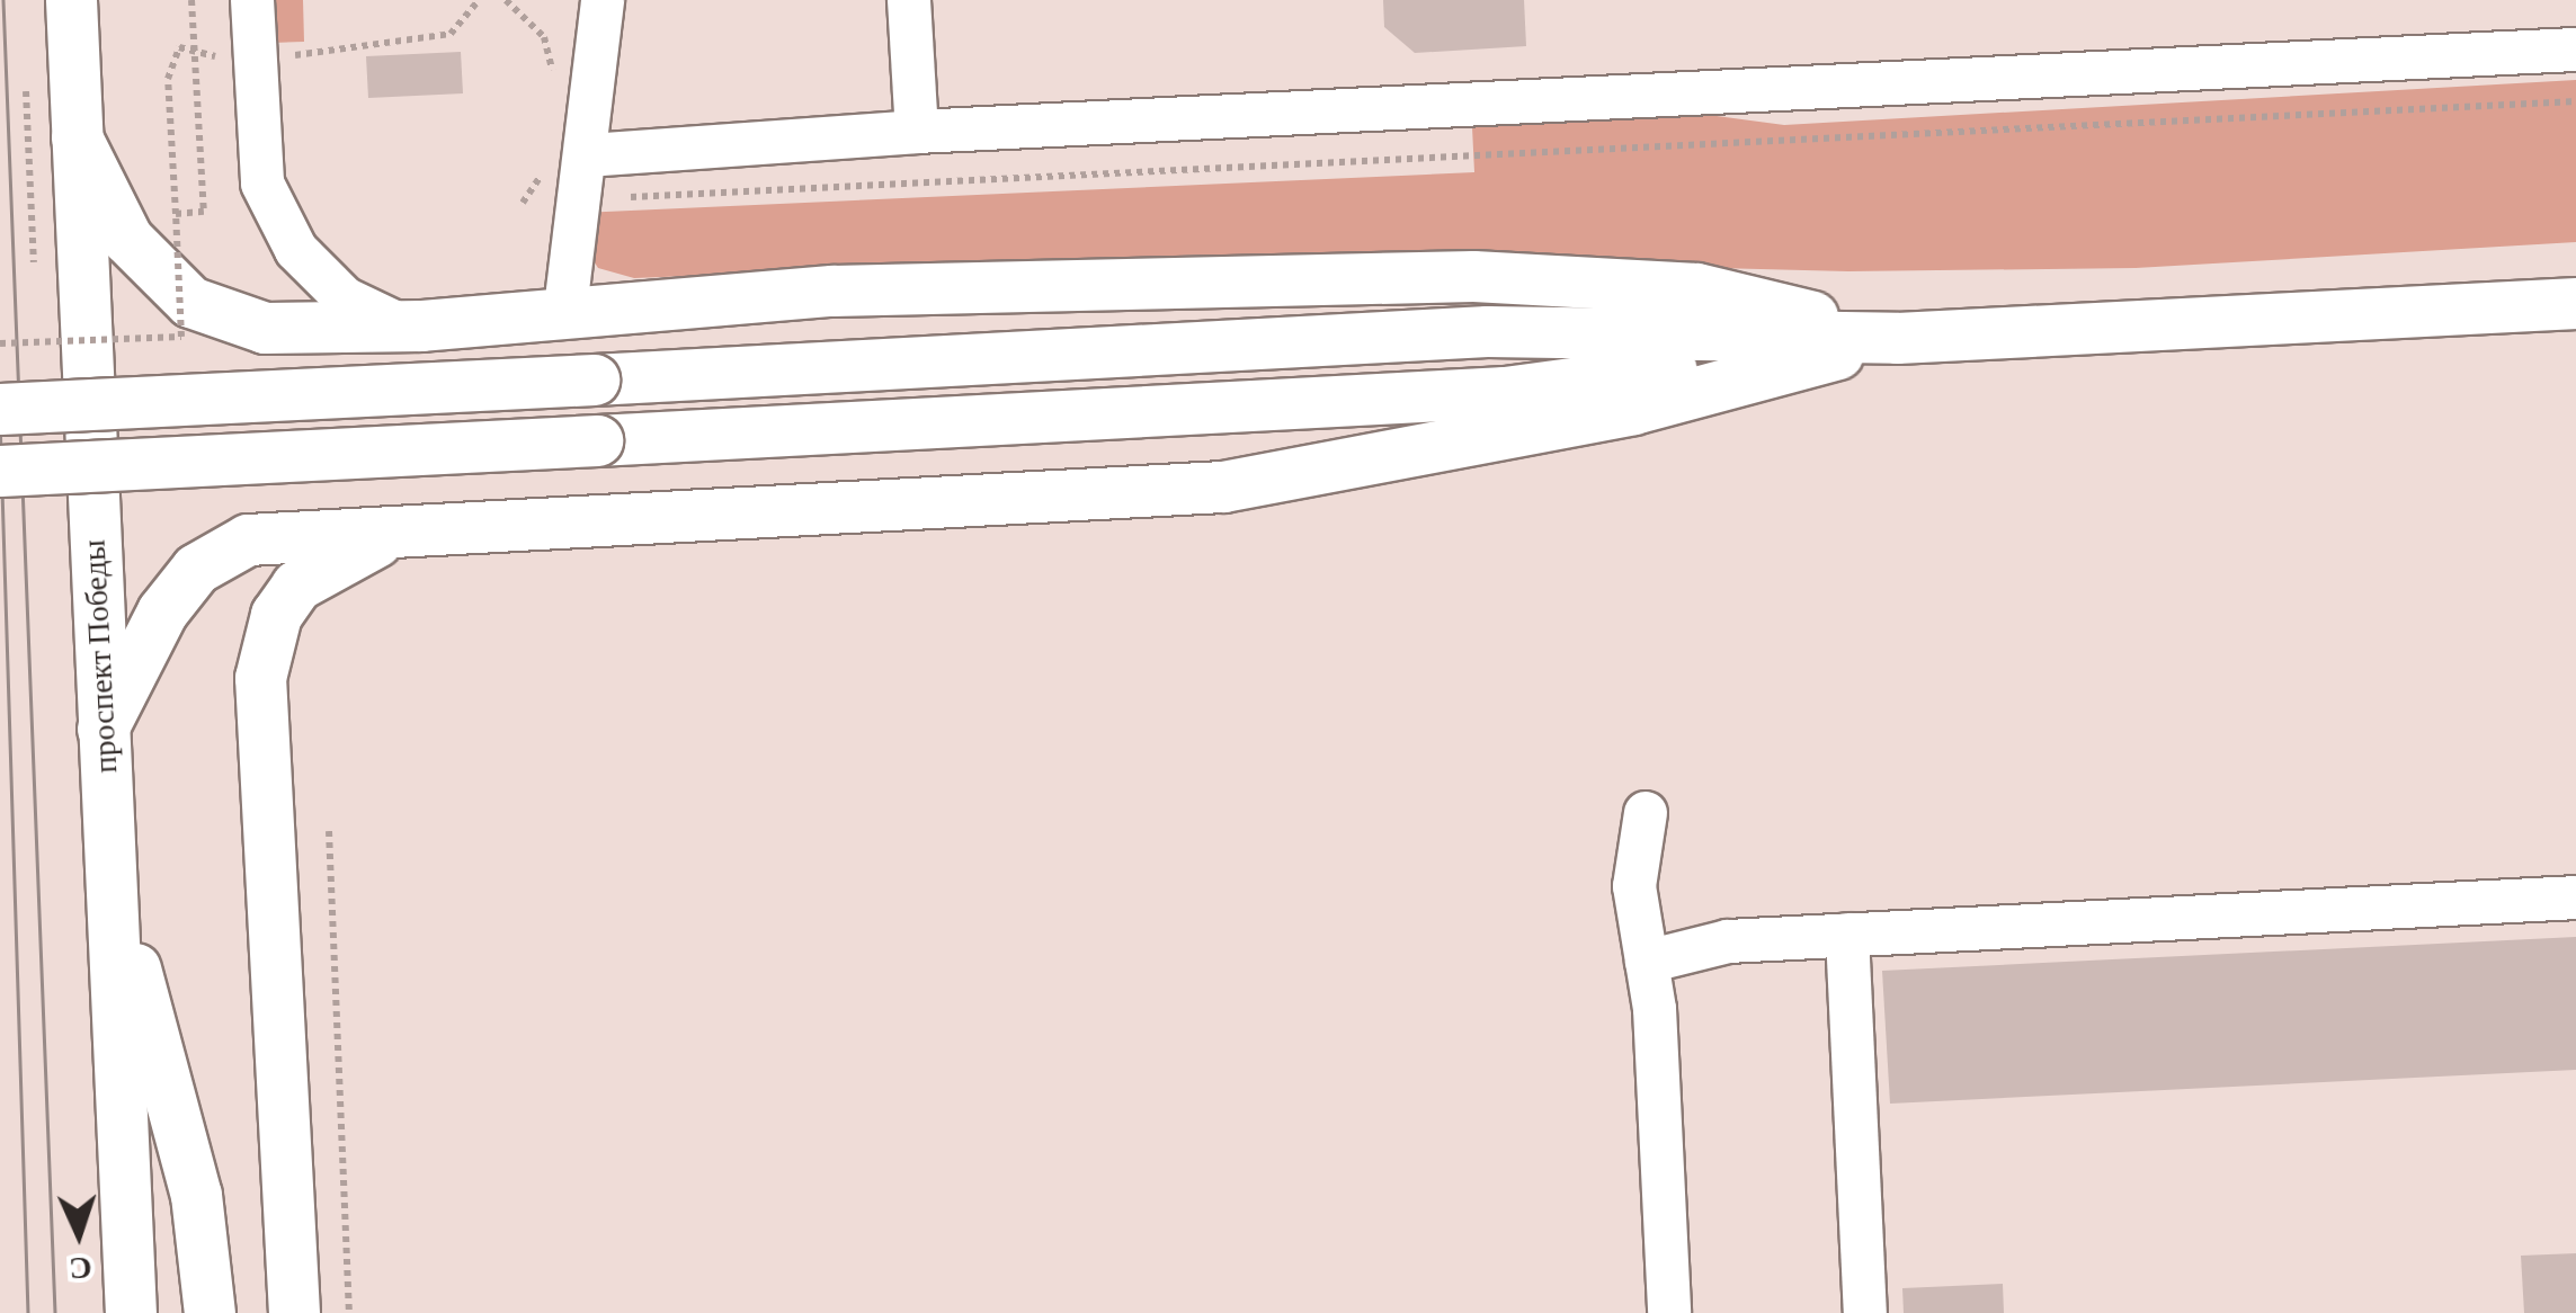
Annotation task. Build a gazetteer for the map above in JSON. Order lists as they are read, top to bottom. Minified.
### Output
{"streets":{"main road":["проспект Победы"]},"north":"bottom"}
